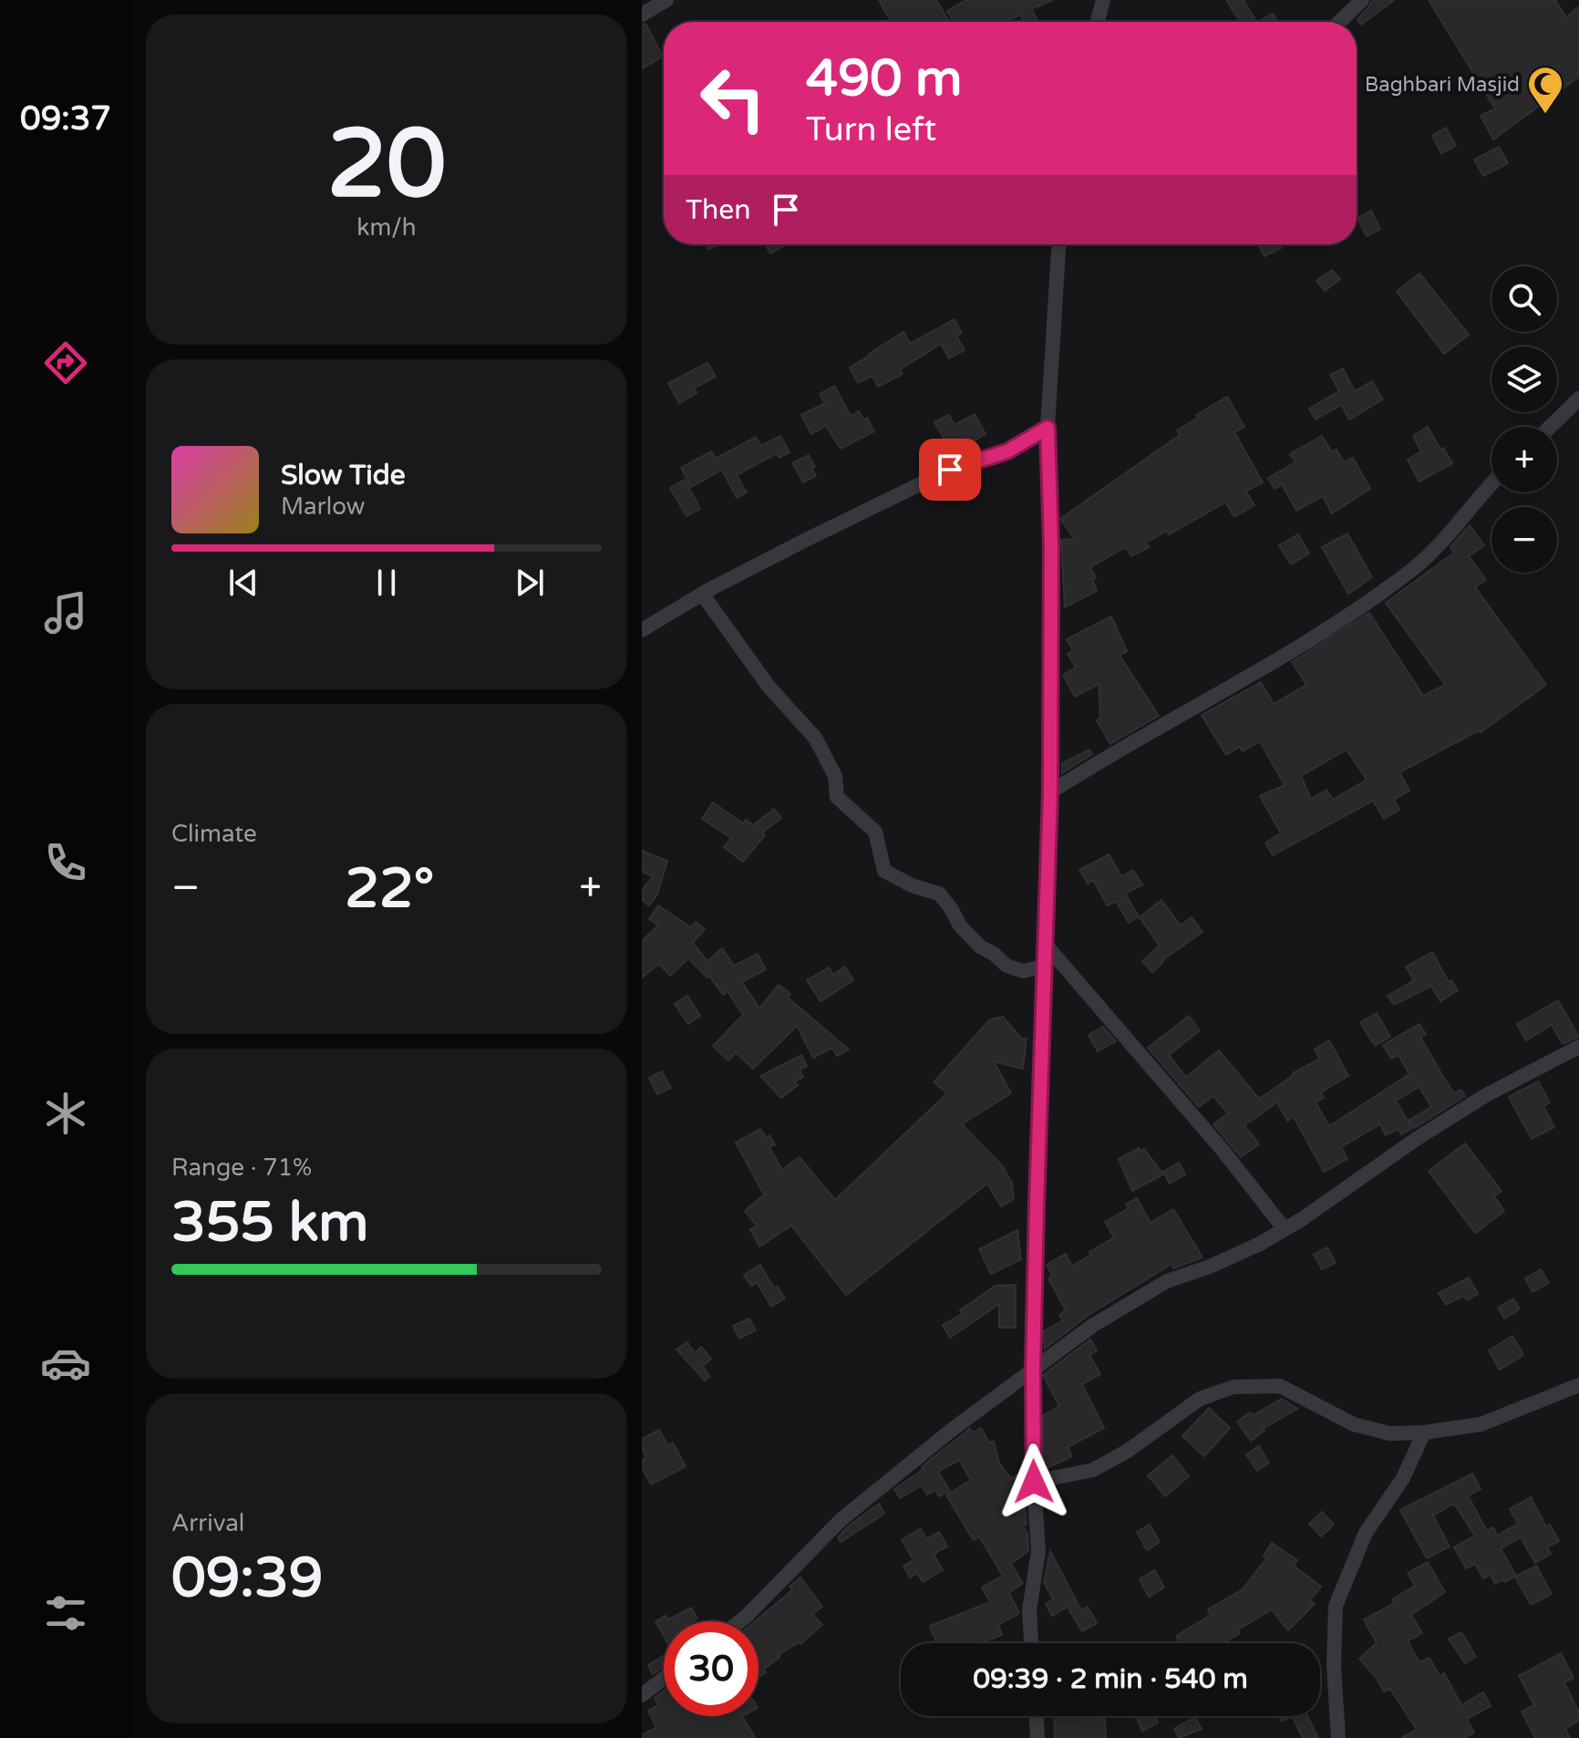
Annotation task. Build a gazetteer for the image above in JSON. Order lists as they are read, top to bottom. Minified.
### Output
{"places":{"mosque":["Baghbari Masjid"]},"page":{"tabs":"09:37","tile":[["20","km/h"],"Climate",["Range · 71%","355 km"],["Arrival","09:39"]],"turn":["490 m","Turn left"],"then":"Then","map_buttons":["+","−"],"song":["Slow Tide","Marlow"],"heat":["−","22°","+"],"limit":"30","trip":"09:39 · 2 min · 540 m"}}
